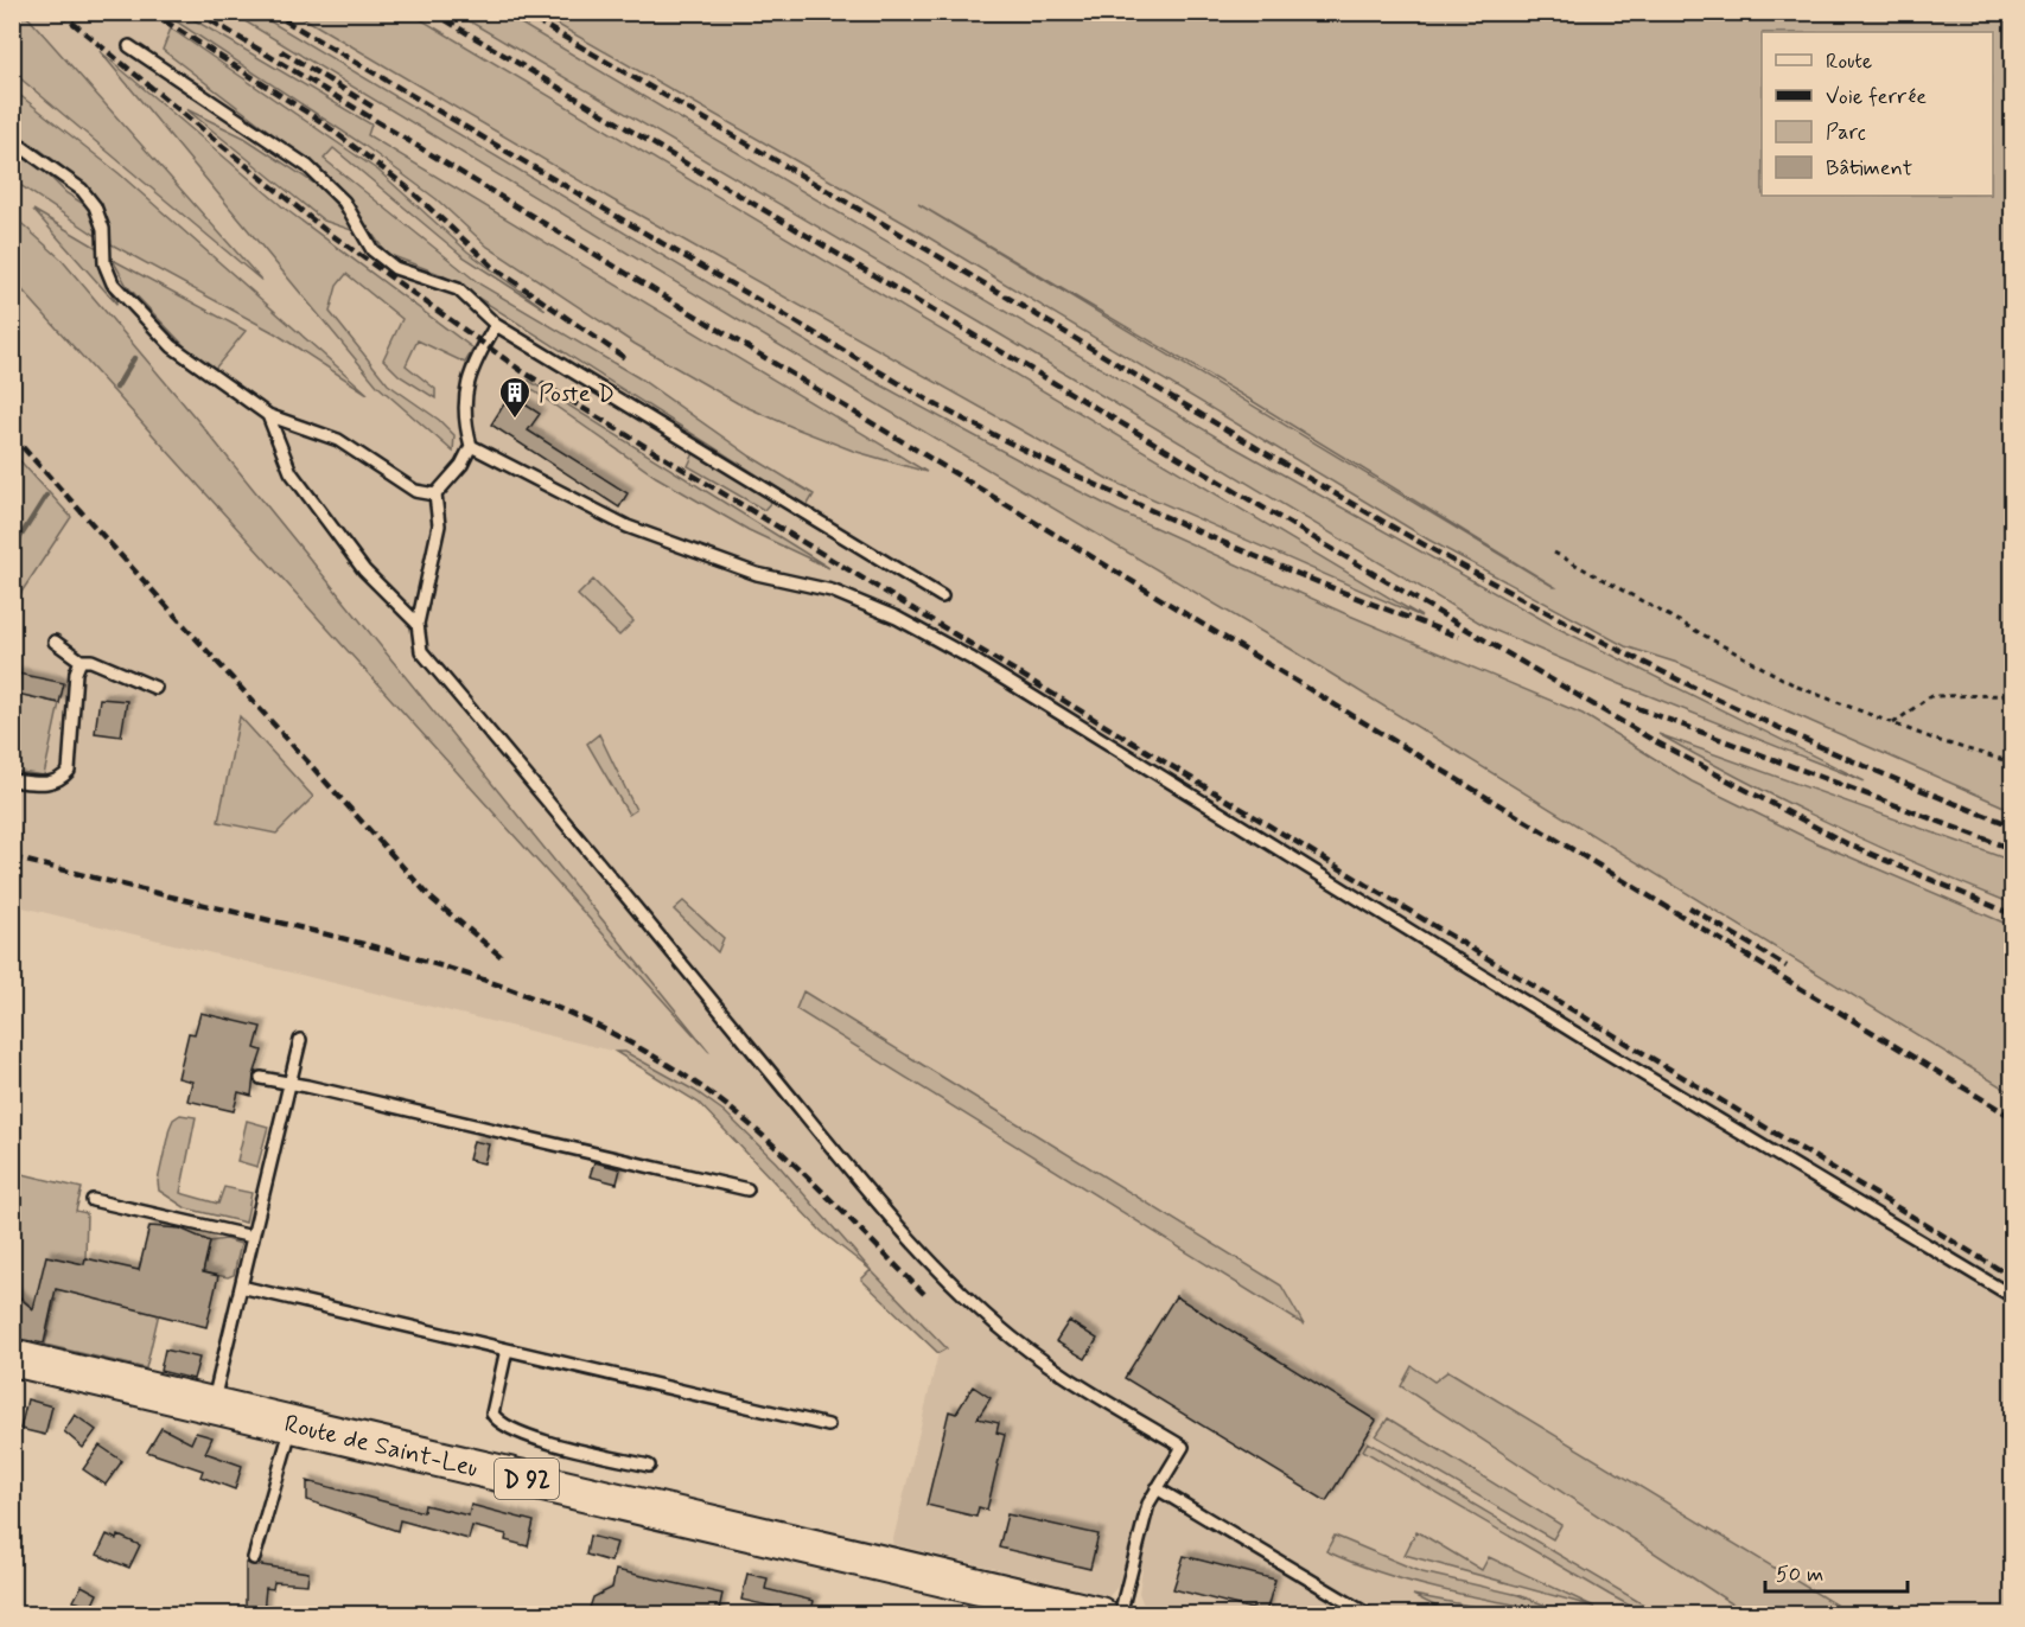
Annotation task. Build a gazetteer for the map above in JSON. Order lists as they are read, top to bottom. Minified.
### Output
{"streets":{"main road":["Route de Saint-Leu","D 92"]},"crossings":[["Route de Saint-Leu","D 92"]],"places":{"building":["Poste D"]},"legend":["Route","Voie ferrée","Parc","Bâtiment"],"scale_bar":"50 m"}
